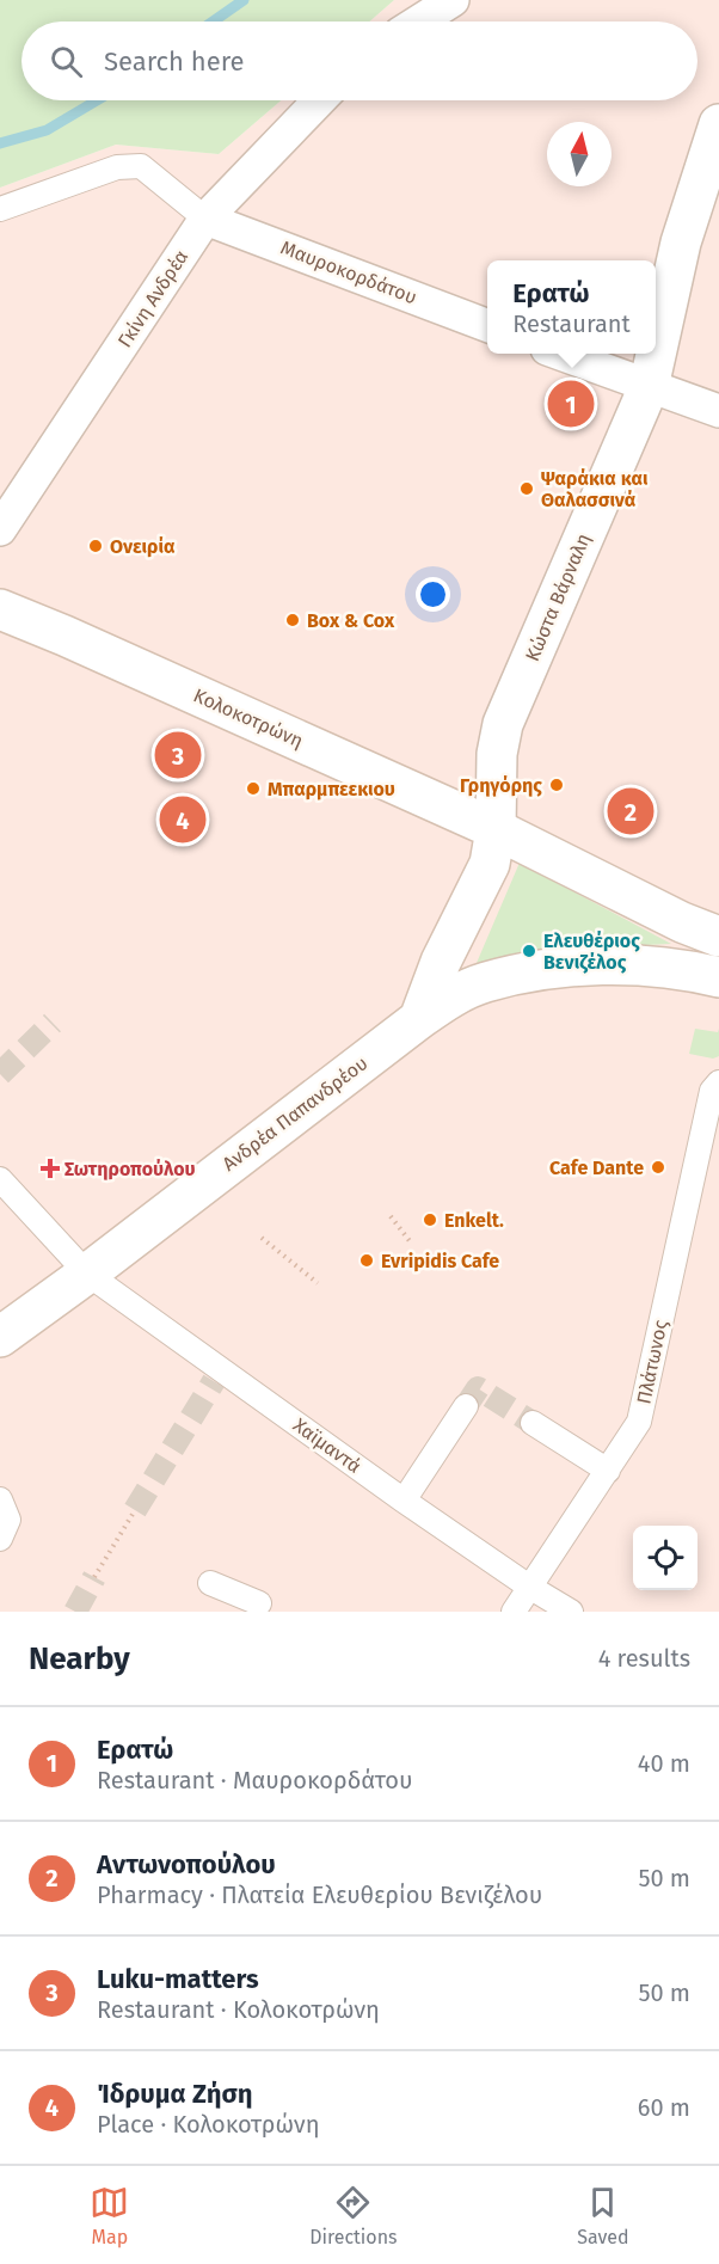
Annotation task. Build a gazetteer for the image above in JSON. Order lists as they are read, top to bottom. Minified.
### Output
{"streets":{"main road":["Κώστα Βάρναλη","Κολοκοτρώνη","Ανδρέα Παπανδρέου"],"street":["Μαυροκορδάτου","Γκίνη Ανδρέα","Πλάτωνος","Χαϊμαντά"]},"crossings":[["Μαυροκορδάτου","Γκίνη Ανδρέα"],["Κώστα Βάρναλη","Κολοκοτρώνη"],["Κώστα Βάρναλη","Ανδρέα Παπανδρέου"],["Ανδρέα Παπανδρέου","Χαϊμαντά"],["Πλάτωνος","Χαϊμαντά"]],"places":{"other":["Ψαράκια και Θαλασσινά","Ονειρία","Box & Cox","Γρηγόρης","Μπαρμπεεκιου","Ελευθέριος Βενιζέλος","Cafe Dante","Enkelt.","Evripidis Cafe"],"health":["Σωτηροπούλου"]},"north":"top","page":{"search":"Search here","popup":["Ερατώ","Restaurant"],"pins":["1","3","2","4"],"heading":["Nearby","4 results"],"list":[{"mark":"1","name":"Ερατώ","note":"Restaurant · Μαυροκορδάτου","value":"40 m"},{"mark":"2","name":"Αντωνοπούλου","note":"Pharmacy · Πλατεία Ελευθερίου Βενιζέλου","value":"50 m"},{"mark":"3","name":"Luku-matters","note":"Restaurant · Κολοκοτρώνη","value":"50 m"},{"mark":"4","name":"Ίδρυμα Ζήση","note":"Place · Κολοκοτρώνη","value":"60 m"}],"nav":["Map","Directions","Saved"]}}
